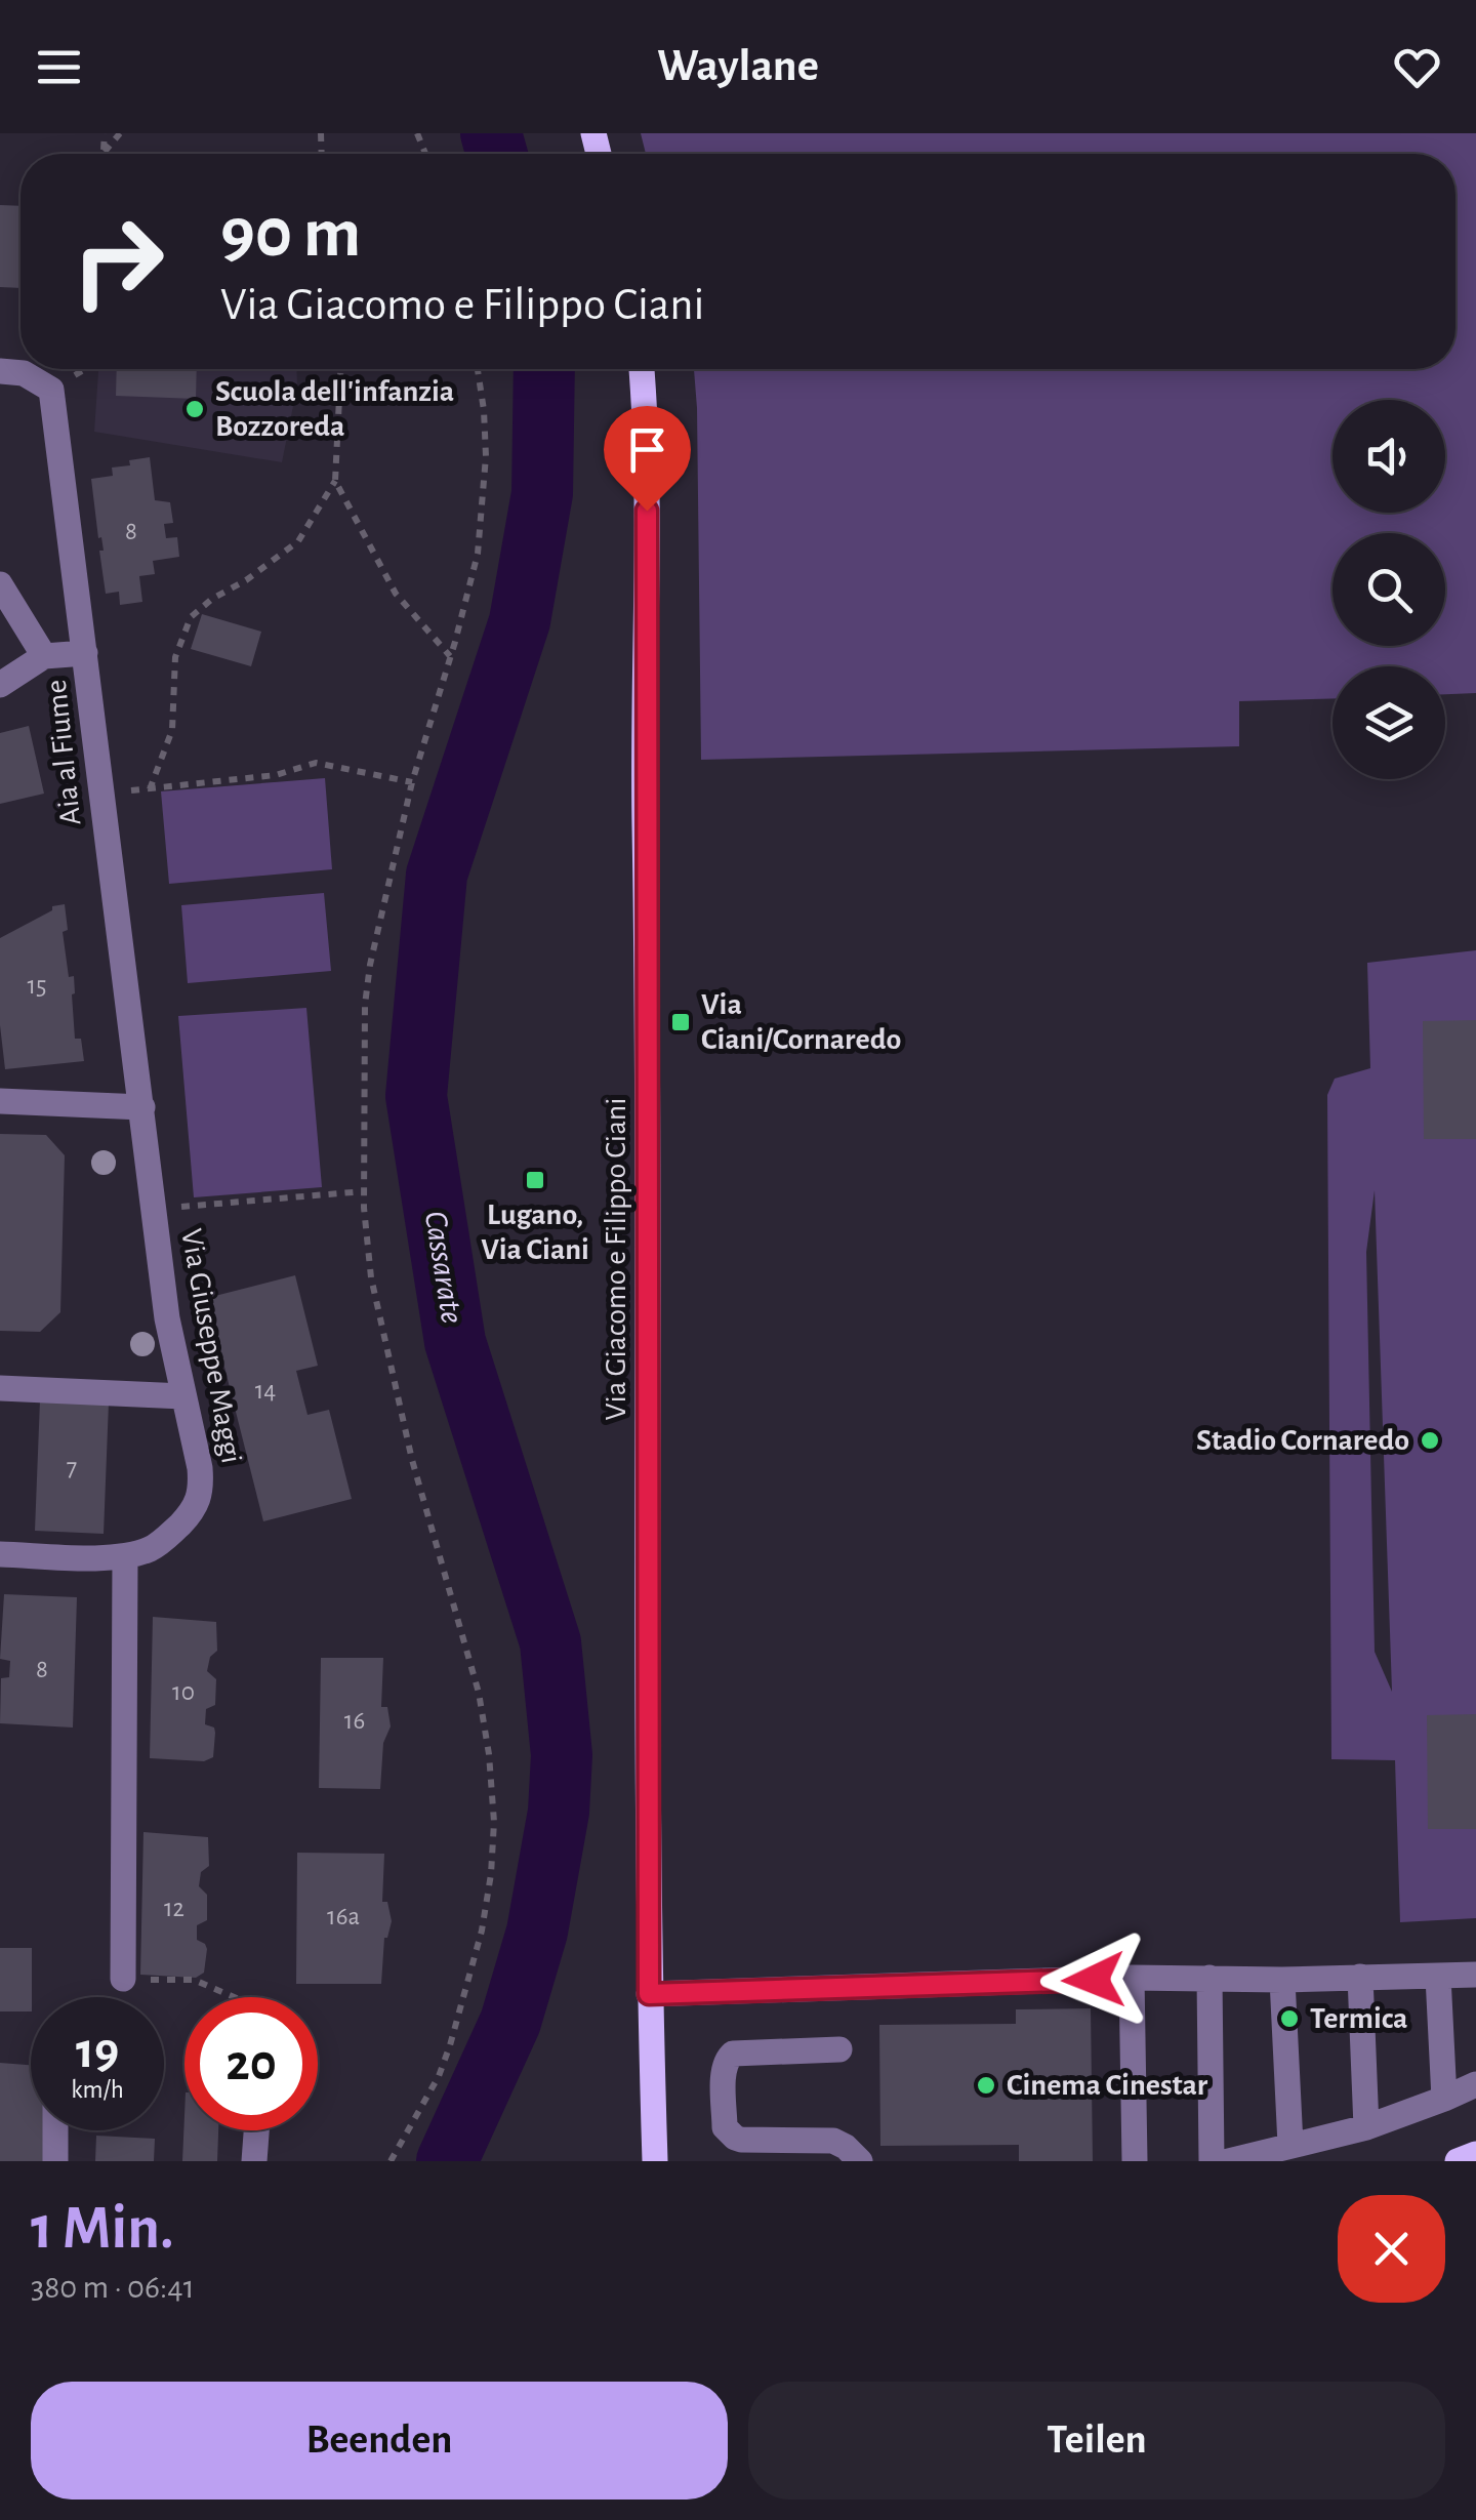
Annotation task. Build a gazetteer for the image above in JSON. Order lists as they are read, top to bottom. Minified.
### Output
{"streets":{"main road":["Via Giacomo e Filippo Ciani"],"street":["Aia al Fiume","Via Giuseppe Maggi"]},"crossings":[["Aia al Fiume","Via Giuseppe Maggi"]],"water":["Cassarate"],"places":{"other":["Scuola dell'infanzia Bozzoreda","Stadio Cornaredo","Termica","Cinema Cinestar"],"transit":["Via Ciani/Cornaredo","Lugano, Via Ciani"]},"house_numbers":["8","15","14","7","8","10","16","12","16a"],"page":{"header":"Waylane","turn":["90 m","Via Giacomo e Filippo Ciani"],"speed":"19 km/h","limit":"20","heading":["1 Min.","380 m · 06:41"],"buttons":["Beenden","Teilen"]}}
